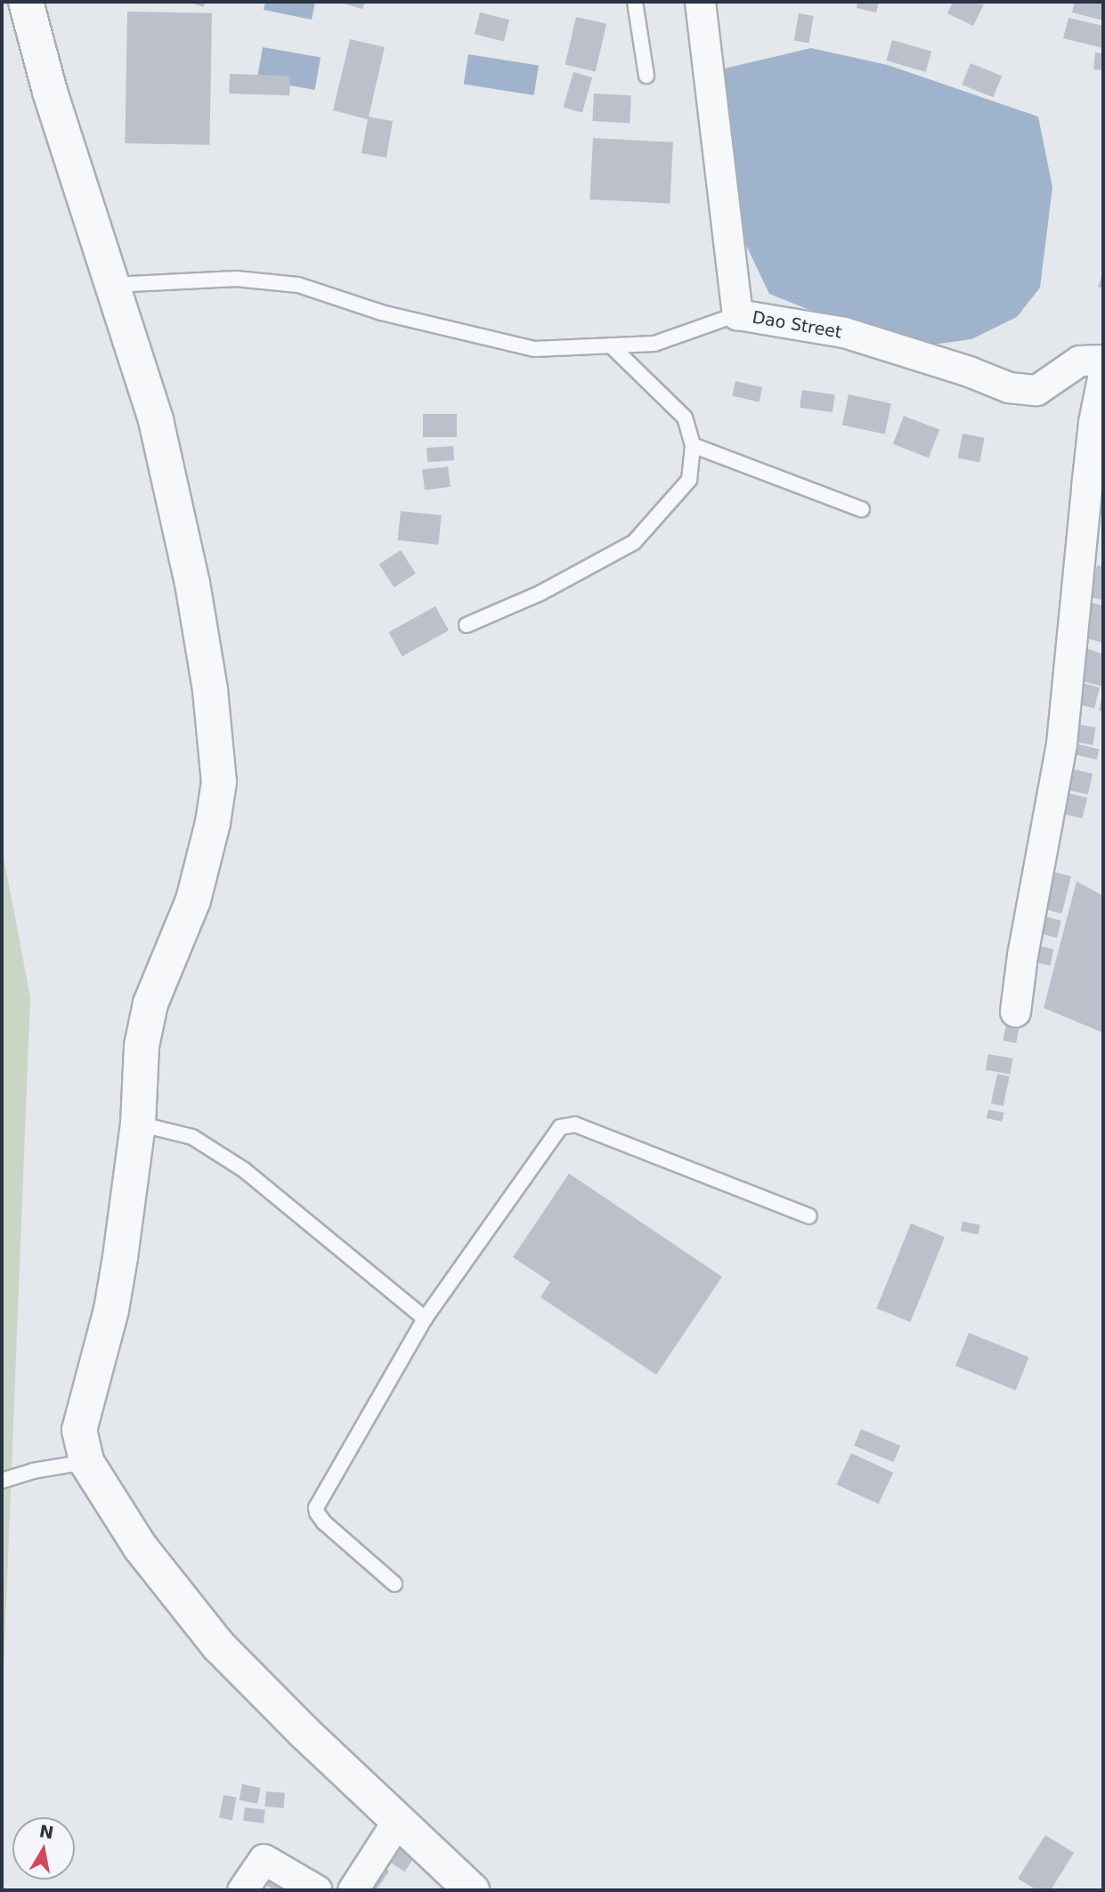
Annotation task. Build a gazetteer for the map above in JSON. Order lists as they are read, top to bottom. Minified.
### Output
{"streets":{"street":["Dao Street"]},"north":"top"}
